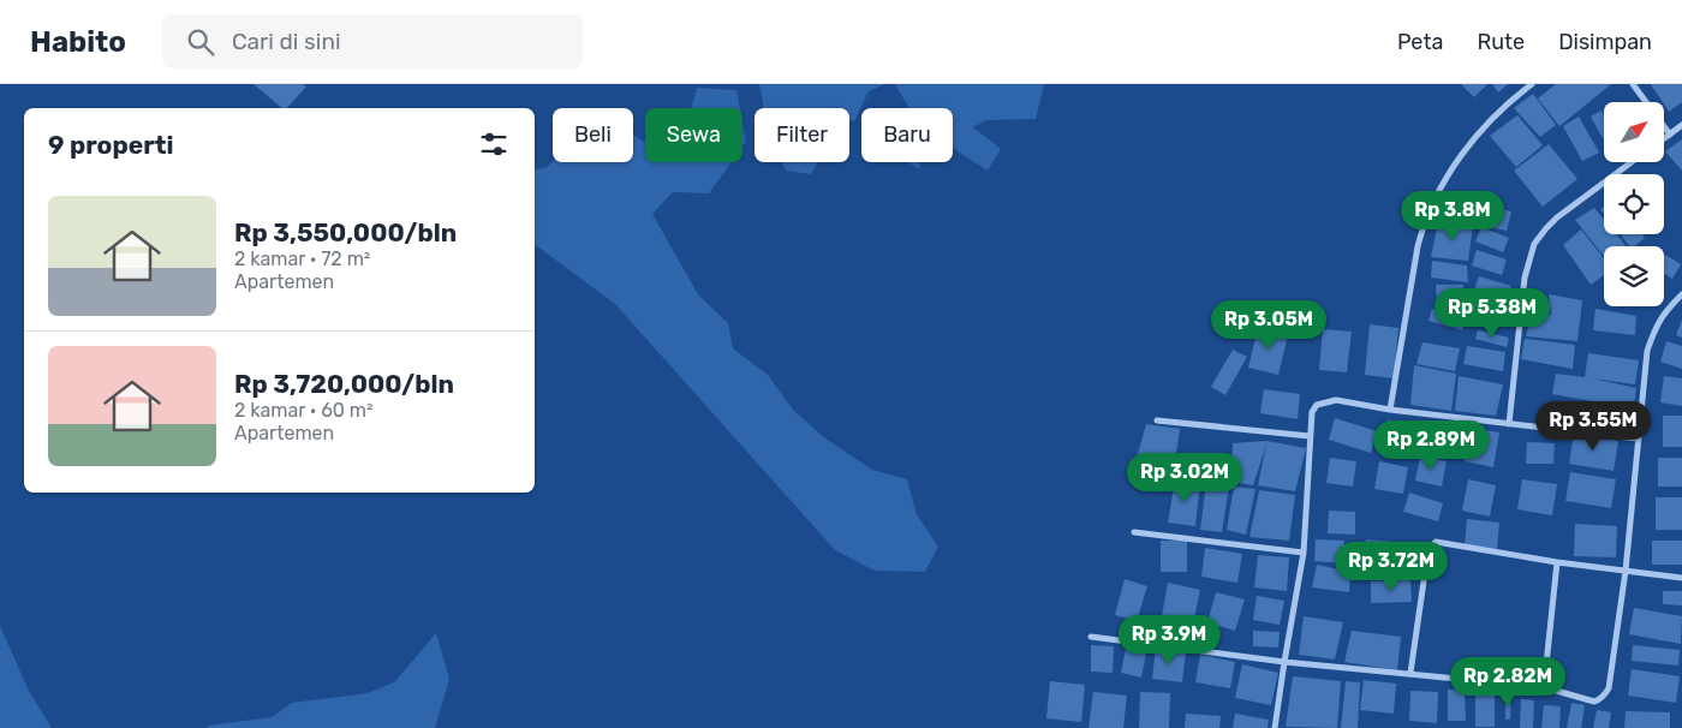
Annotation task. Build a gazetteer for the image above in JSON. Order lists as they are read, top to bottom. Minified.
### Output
{"north":"top right","page":{"header":"Habito","search":"Cari di sini","nav":["Peta","Rute","Disimpan"],"chip":["Beli","Sewa","Filter","Baru"],"heading":"9 properti","list":[{"name":"Rp 3,550,000/bln","note":"2 kamar · 72 m² · Apartemen"},{"name":"Rp 3,720,000/bln","note":"2 kamar · 60 m² · Apartemen"}],"price":["Rp 3.8M","Rp 5.38M","Rp 3.05M","Rp 3.55M","Rp 2.89M","Rp 3.02M","Rp 3.72M","Rp 3.9M","Rp 2.82M"]}}
